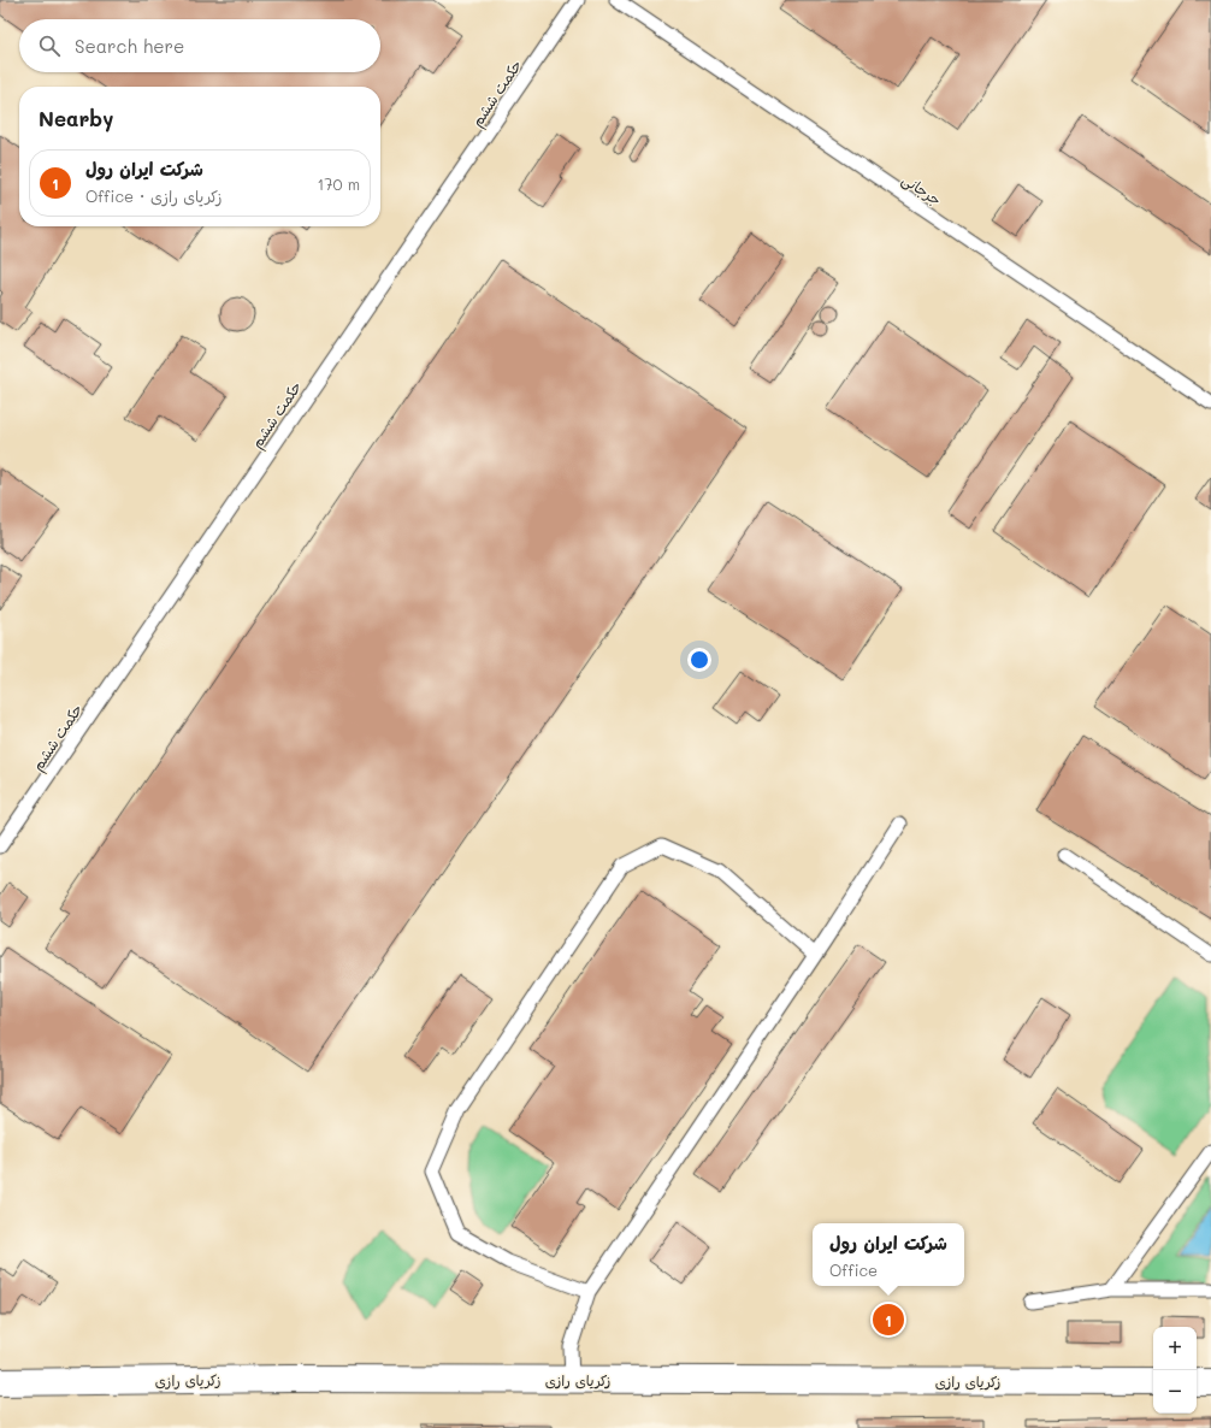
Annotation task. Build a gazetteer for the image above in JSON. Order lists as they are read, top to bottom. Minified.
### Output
{"streets":{"street":["زکریای رازی"],"lane":["حکمت ششم","جرجانی"]},"page":{"search":"Search here","heading":"Nearby","list":[{"mark":"1","name":"شرکت ایران رول","note":"Office · زکریای رازی","value":"170 m"}],"popup":["شرکت ایران رول","Office"],"pins":"1","map_buttons":["+","−"]}}
